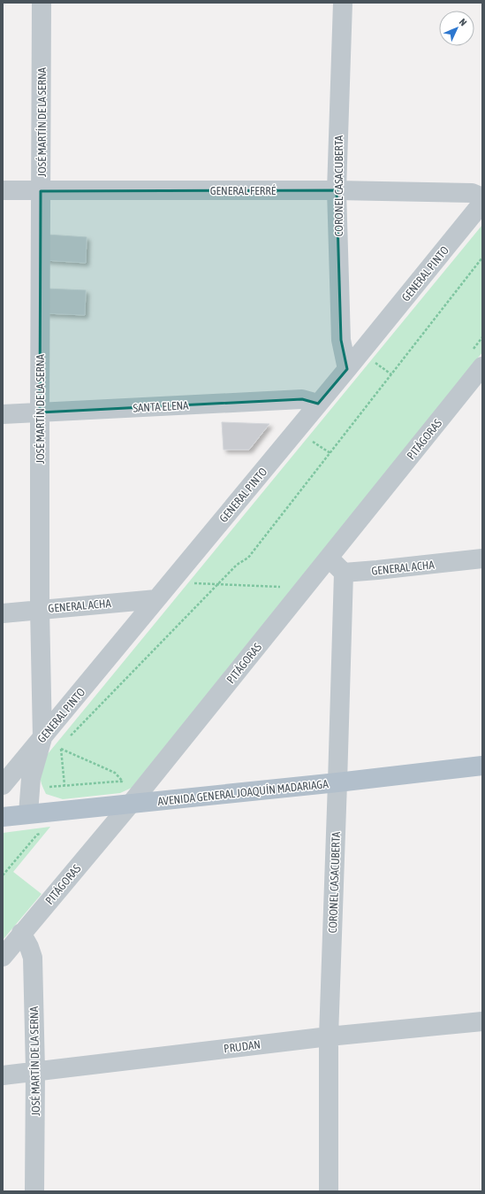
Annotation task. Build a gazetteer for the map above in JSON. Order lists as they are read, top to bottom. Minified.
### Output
{"streets":{"main road":["AVENIDA GENERAL JOAQUÍN MADARIAGA"],"street":["JOSÉ MARTÍN DE LA SERNA","CORONEL CASACUBERTA","GENERAL FERRÉ","GENERAL PINTO","SANTA ELENA","PITÁGORAS","GENERAL ACHA","PRUDAN"]},"crossings":[["JOSÉ MARTÍN DE LA SERNA","GENERAL FERRÉ"],["JOSÉ MARTÍN DE LA SERNA","GENERAL PINTO"],["JOSÉ MARTÍN DE LA SERNA","SANTA ELENA"],["JOSÉ MARTÍN DE LA SERNA","PITÁGORAS"],["JOSÉ MARTÍN DE LA SERNA","GENERAL ACHA"],["JOSÉ MARTÍN DE LA SERNA","AVENIDA GENERAL JOAQUÍN MADARIAGA"],["JOSÉ MARTÍN DE LA SERNA","PRUDAN"],["CORONEL CASACUBERTA","GENERAL FERRÉ"],["CORONEL CASACUBERTA","GENERAL PINTO"],["CORONEL CASACUBERTA","GENERAL ACHA"],["CORONEL CASACUBERTA","AVENIDA GENERAL JOAQUÍN MADARIAGA"],["CORONEL CASACUBERTA","PRUDAN"],["GENERAL PINTO","SANTA ELENA"],["GENERAL PINTO","GENERAL ACHA"],["PITÁGORAS","AVENIDA GENERAL JOAQUÍN MADARIAGA"]],"north":"top right"}
